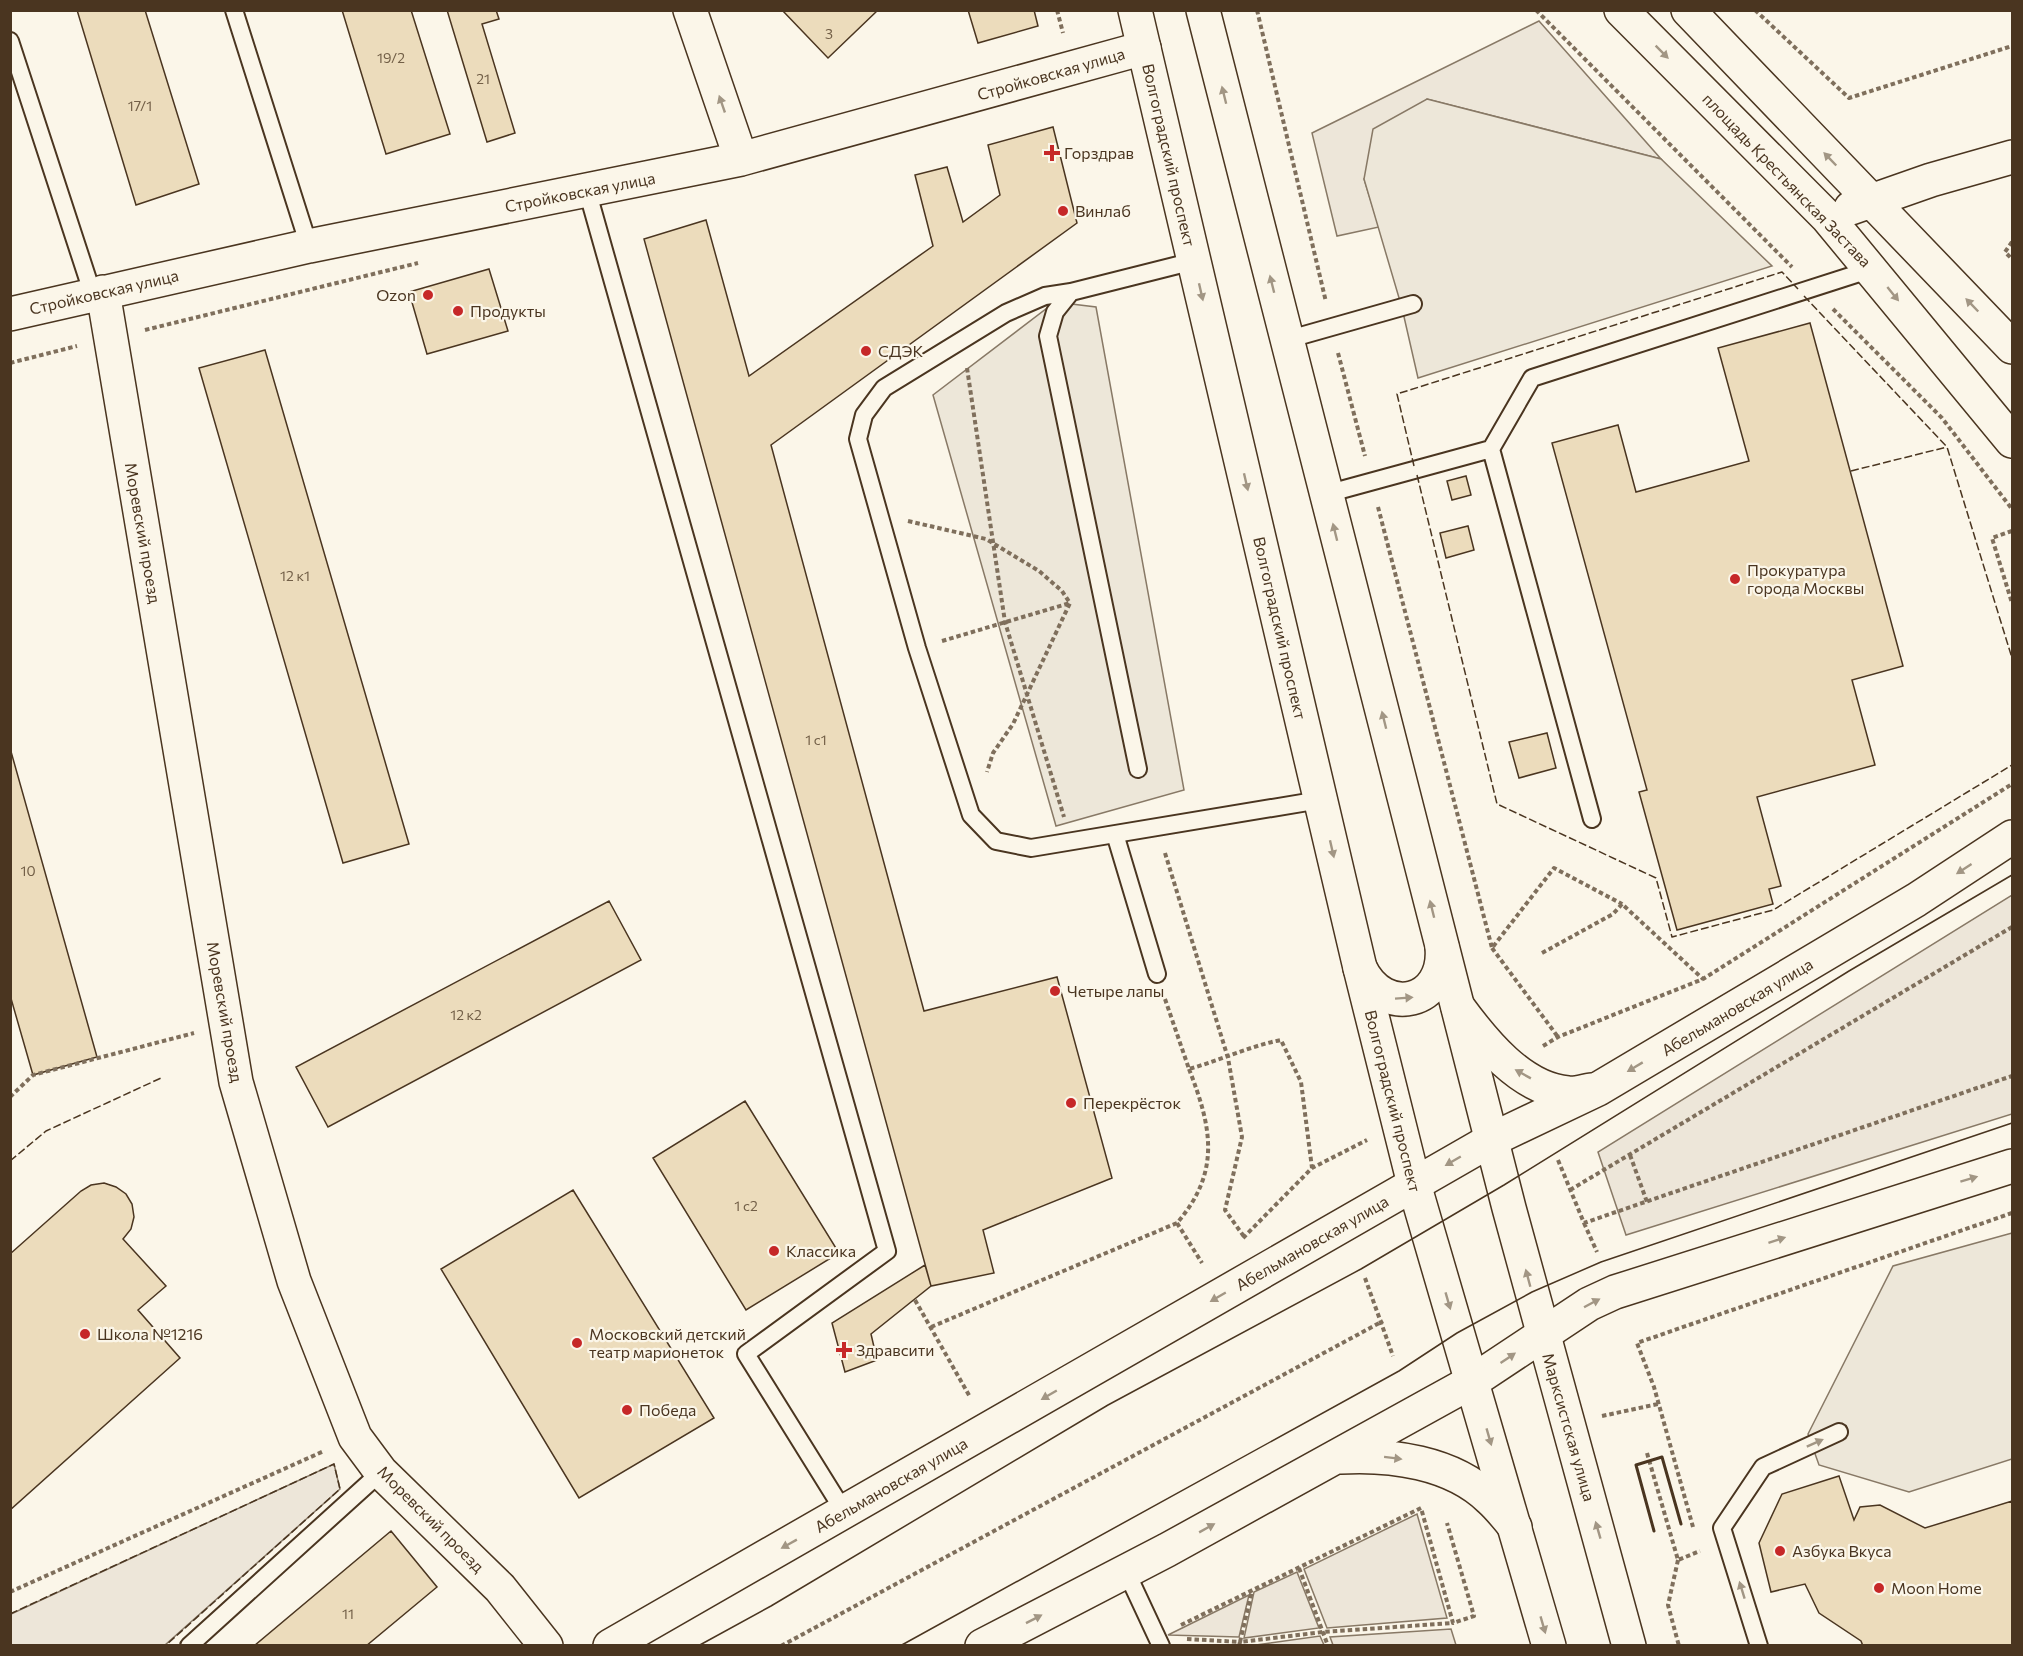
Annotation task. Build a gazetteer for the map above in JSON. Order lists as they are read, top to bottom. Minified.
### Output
{"streets":{"main road":["Стройковская улица","Волгоградский проспект","площадь Крестьянская Застава","Моревский проезд","Абельмановская улица","Марксистская улица"]},"crossings":[["Стройковская улица","Волгоградский проспект"],["Стройковская улица","Моревский проезд"],["Волгоградский проспект","Абельмановская улица"],["Абельмановская улица","Марксистская улица"]],"places":{"health":["Горздрав","Здравсити"],"other":["Винлаб","Ozon","Продукты","СДЭК","Прокуратура города Москвы","Четыре лапы","Перекрёсток","Классика","Школа №1216","Московский детский театр марионеток","Победа","Азбука Вкуса","Moon Home"]},"house_numbers":["3","19/2","21","17/1","12 к1","1 с1","10","12 к2","1 с2","11"]}
